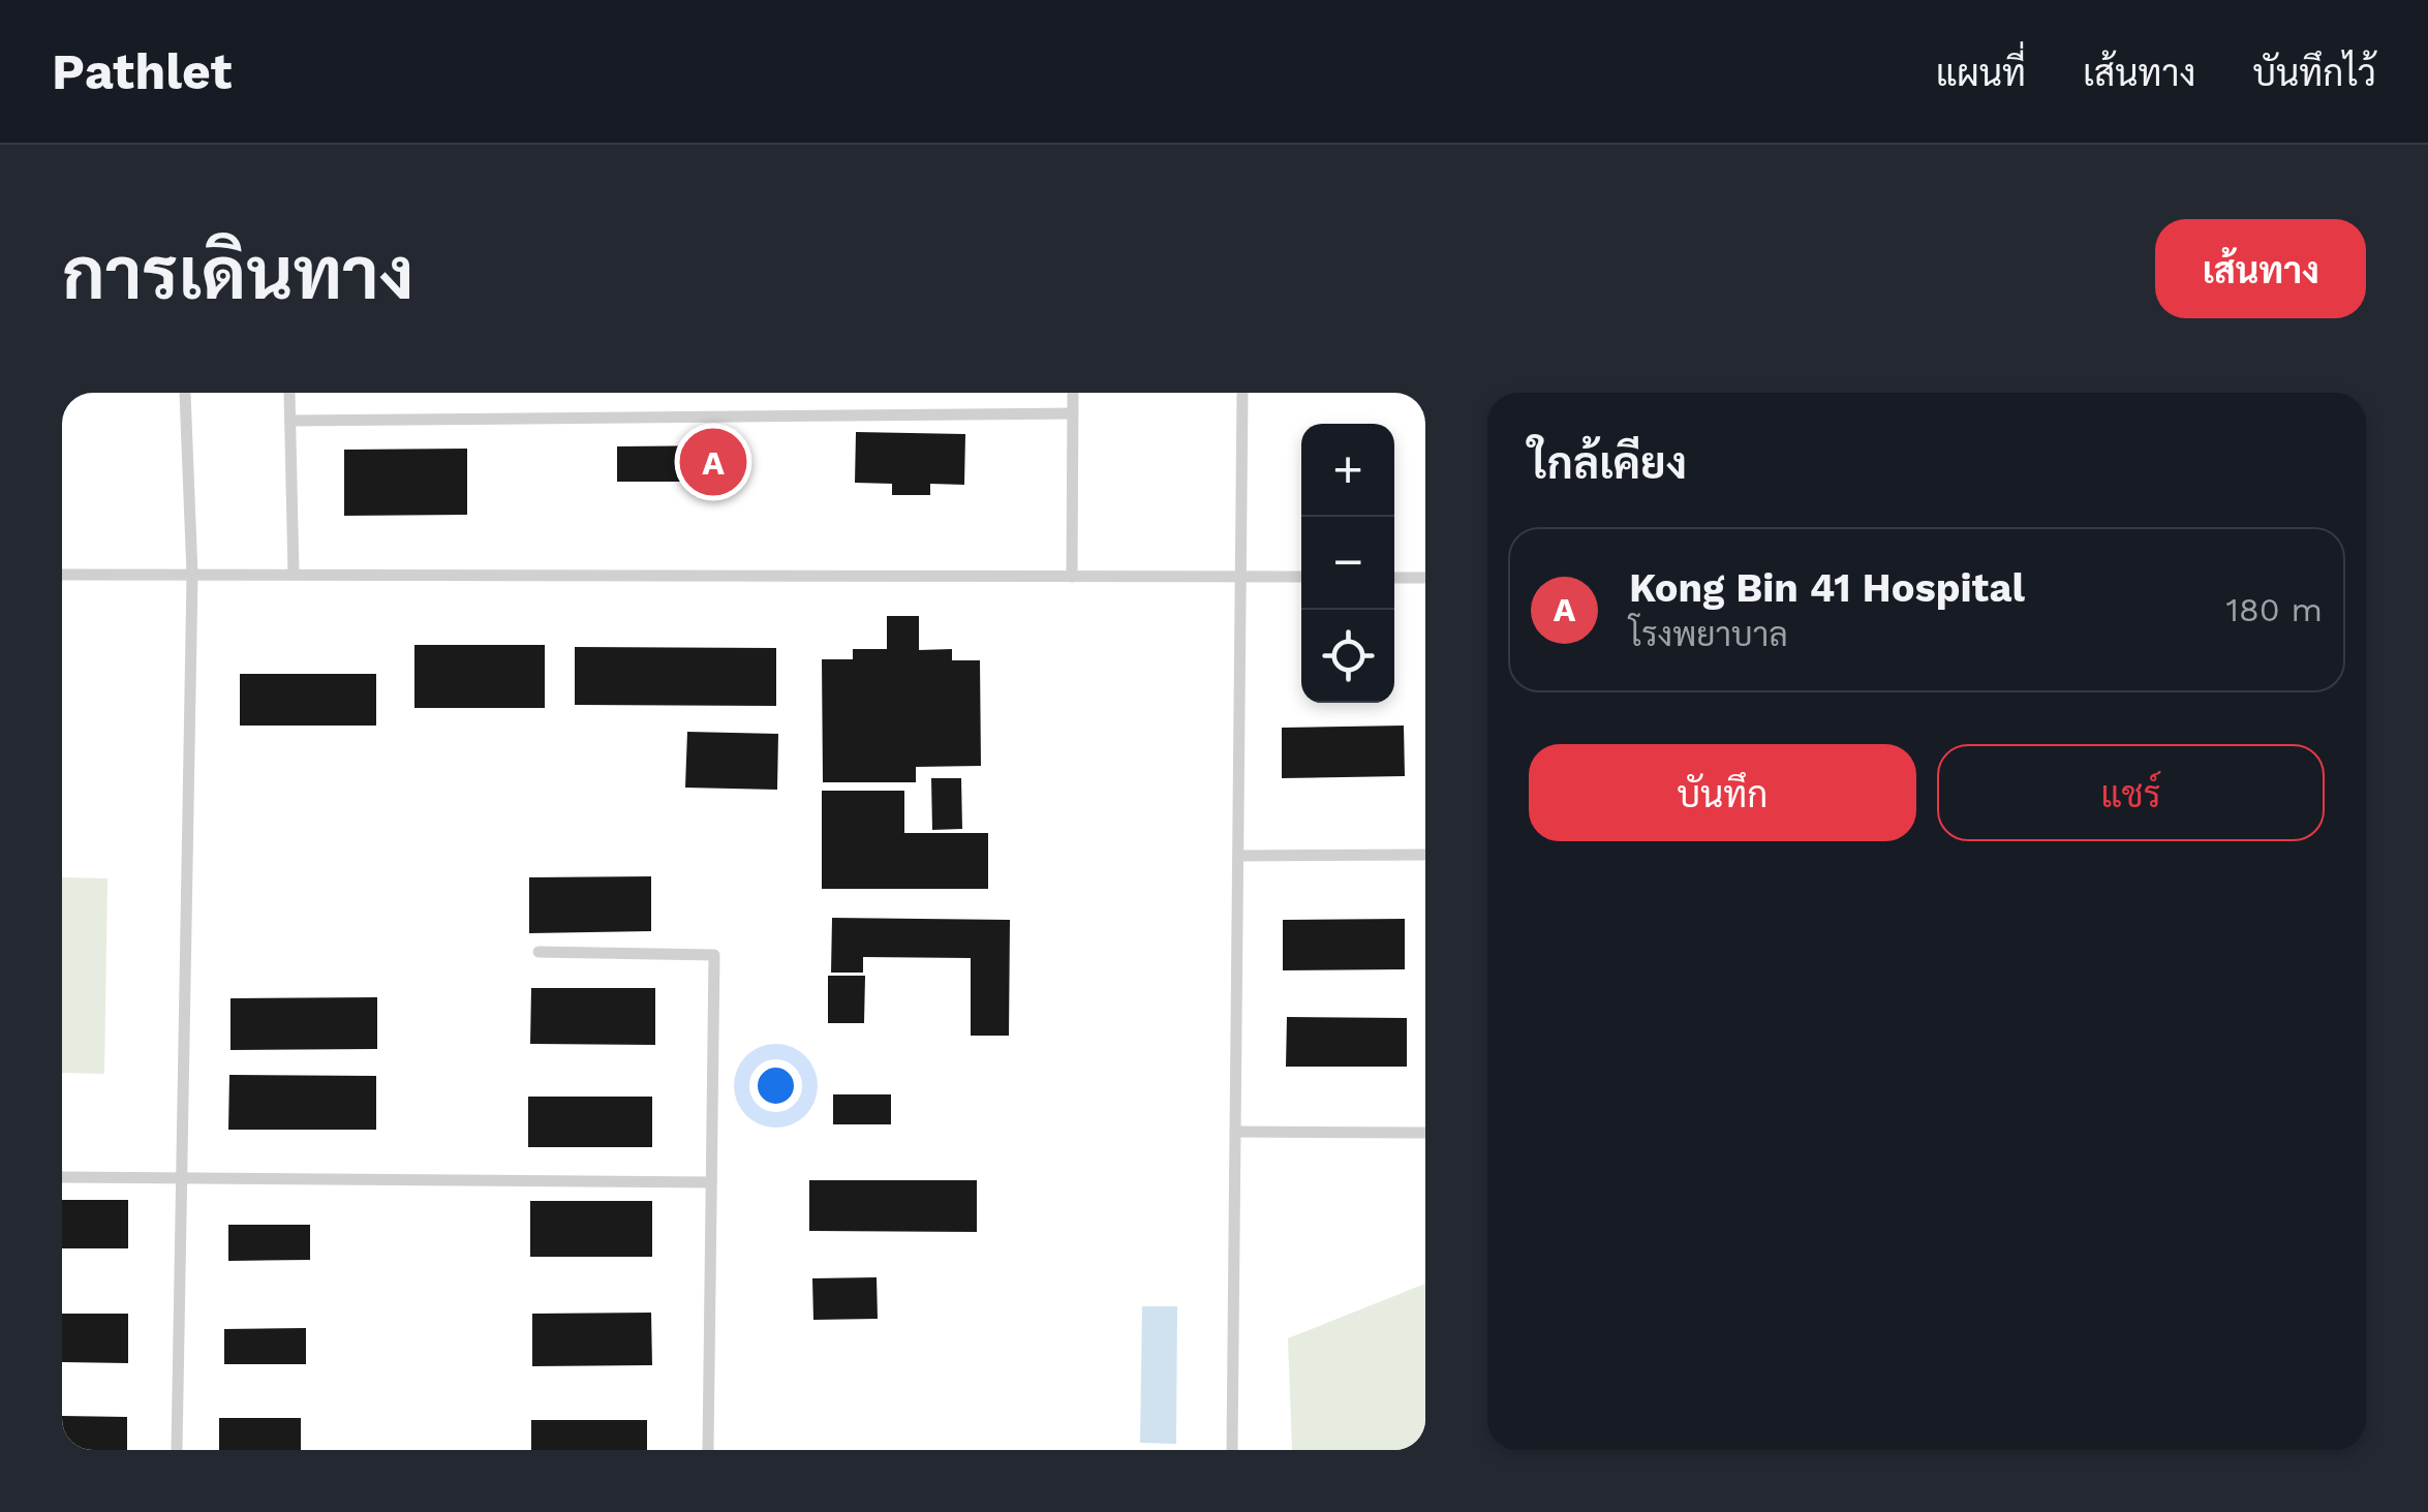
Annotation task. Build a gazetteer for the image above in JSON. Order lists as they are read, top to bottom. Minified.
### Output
{"page":{"header":"Pathlet","nav":["แผนที่","เส้นทาง","บันทึกไว้"],"buttons":["เส้นทาง",["บันทึก","แชร์"]],"title":"การเดินทาง","heading":"ใกล้เคียง","map_buttons":["+","−"],"pins":"A","list":[{"mark":"A","name":"Kong Bin 41 Hospital","note":"โรงพยาบาล","value":"180 m"}]}}
